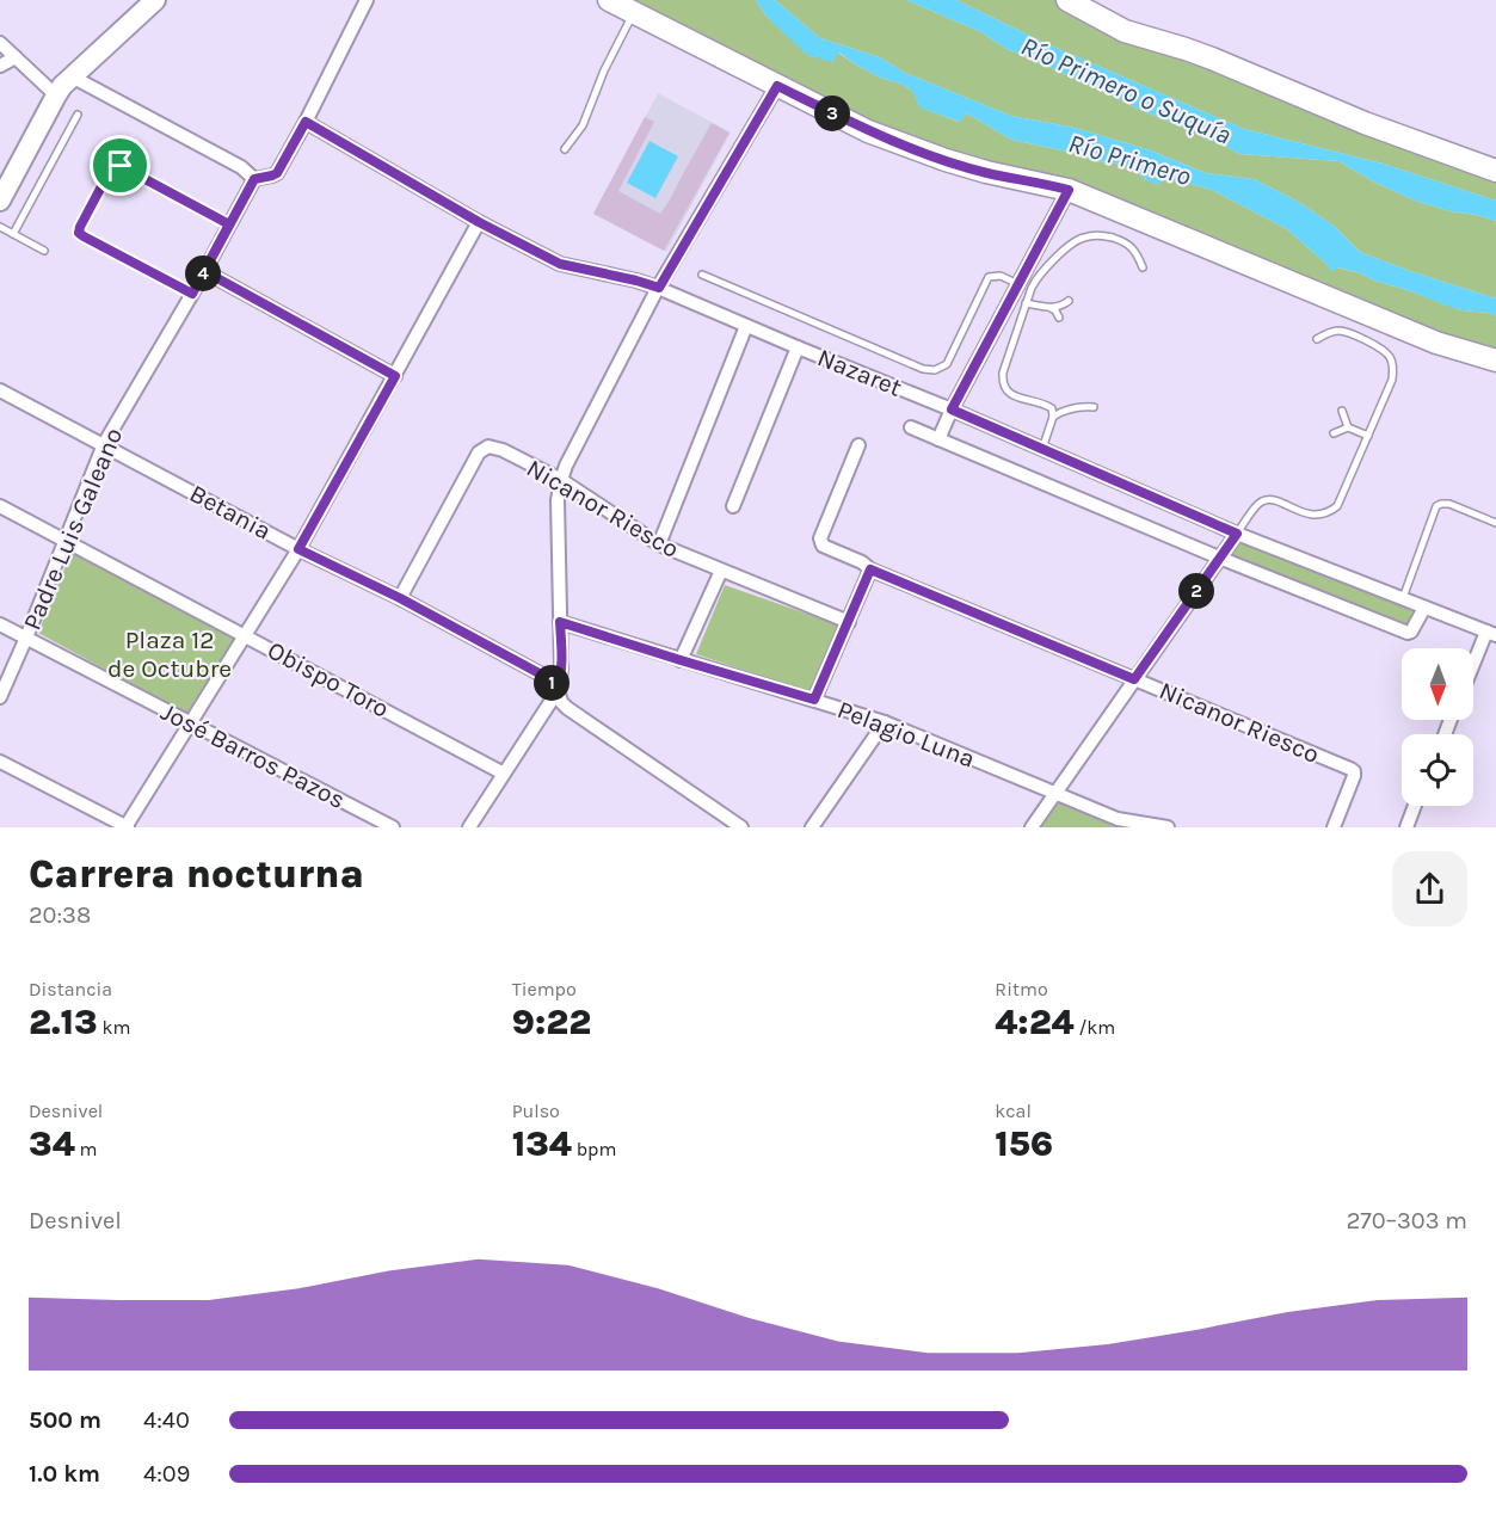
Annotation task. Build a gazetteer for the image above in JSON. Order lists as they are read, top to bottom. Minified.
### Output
{"streets":{"street":["Nazaret","Nicanor Riesco","Betania","Padre Luis Galeano","Obispo Toro","Pelagio Luna","José Barros Pazos"]},"crossings":[["Nicanor Riesco","Betania"],["Betania","Padre Luis Galeano"],["Padre Luis Galeano","Obispo Toro"],["Padre Luis Galeano","José Barros Pazos"]],"water":["Río Primero o Suquía","Río Primero"],"parks":["Plaza 12 de Octubre"],"north":"bottom","page":{"pins":["3","4","2","1"],"heading":["Carrera nocturna","20:38"],"stats":[["Distancia","2.13 km"],["Tiempo","9:22"],["Ritmo","4:24 /km"],["Desnivel","34 m"],["Pulso","134 bpm"],["kcal","156"]],"chart":["Desnivel","270–303 m"],"list":[{"name":"500 m","note":"4:40"},{"name":"1.0 km","note":"4:09"}]}}
